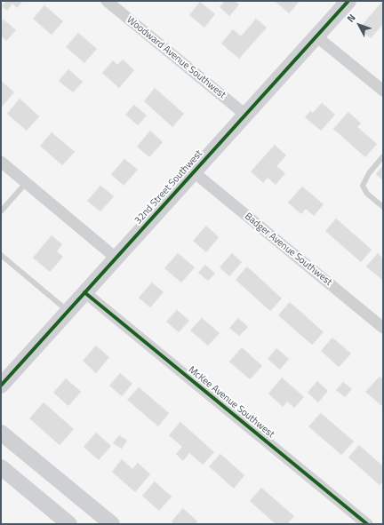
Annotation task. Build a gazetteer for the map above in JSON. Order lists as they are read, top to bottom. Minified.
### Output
{"streets":{"street":["Woodward Avenue Southwest","32nd Street Southwest","Badger Avenue Southwest","McKee Avenue Southwest"]},"crossings":[["Woodward Avenue Southwest","32nd Street Southwest"],["32nd Street Southwest","Badger Avenue Southwest"],["32nd Street Southwest","McKee Avenue Southwest"]],"north":"top left"}
